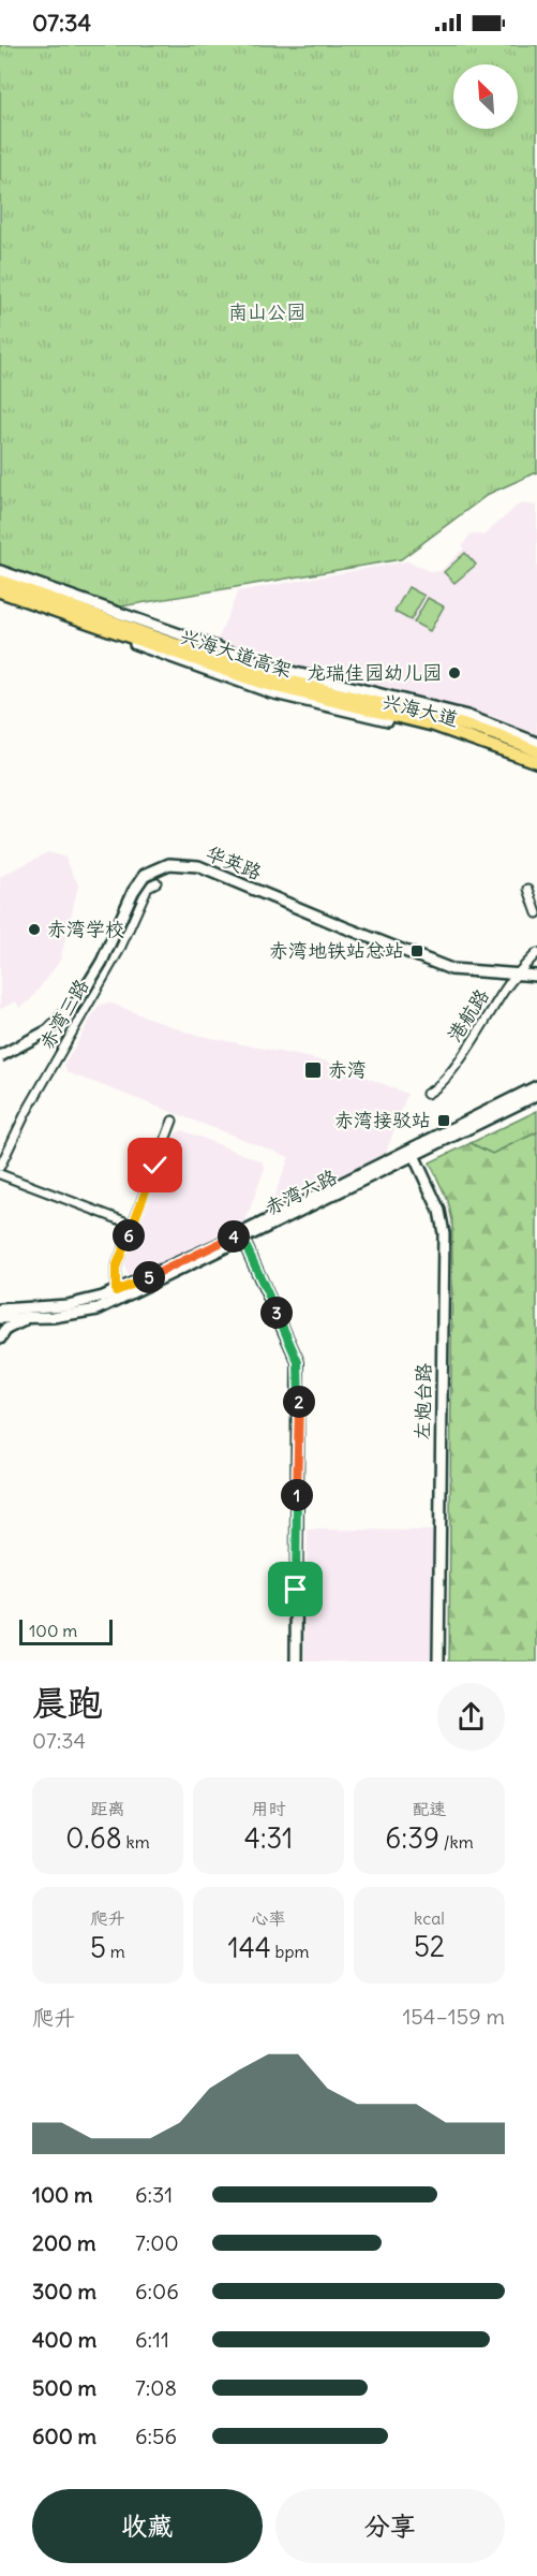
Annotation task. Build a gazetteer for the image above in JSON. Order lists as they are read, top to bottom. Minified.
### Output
{"streets":{"main road":["兴海大道高架"],"street":["兴海大道","华英路","赤湾三路","港航路","赤湾六路","左炮台路"]},"crossings":[["兴海大道高架","兴海大道"],["华英路","港航路"],["赤湾六路","左炮台路"]],"parks":["南山公园"],"places":{"other":["龙瑞佳园幼儿园","赤湾学校"],"transit":["赤湾地铁站总站","赤湾","赤湾接驳站"]},"scale_bar":"100 m","north":"top left","page":{"status":"07:34","pins":["6","4","5","3","2","1"],"scale":"100 m","heading":["晨跑","07:34"],"stats":[["距离","0.68 km"],["用时","4:31"],["配速","6:39 /km"],["爬升","5 m"],["心率","144 bpm"],["kcal","52"]],"chart":["爬升","154–159 m"],"list":[{"name":"100 m","note":"6:31"},{"name":"200 m","note":"7:00"},{"name":"300 m","note":"6:06"},{"name":"400 m","note":"6:11"},{"name":"500 m","note":"7:08"},{"name":"600 m","note":"6:56"}],"buttons":["收藏","分享"]}}
